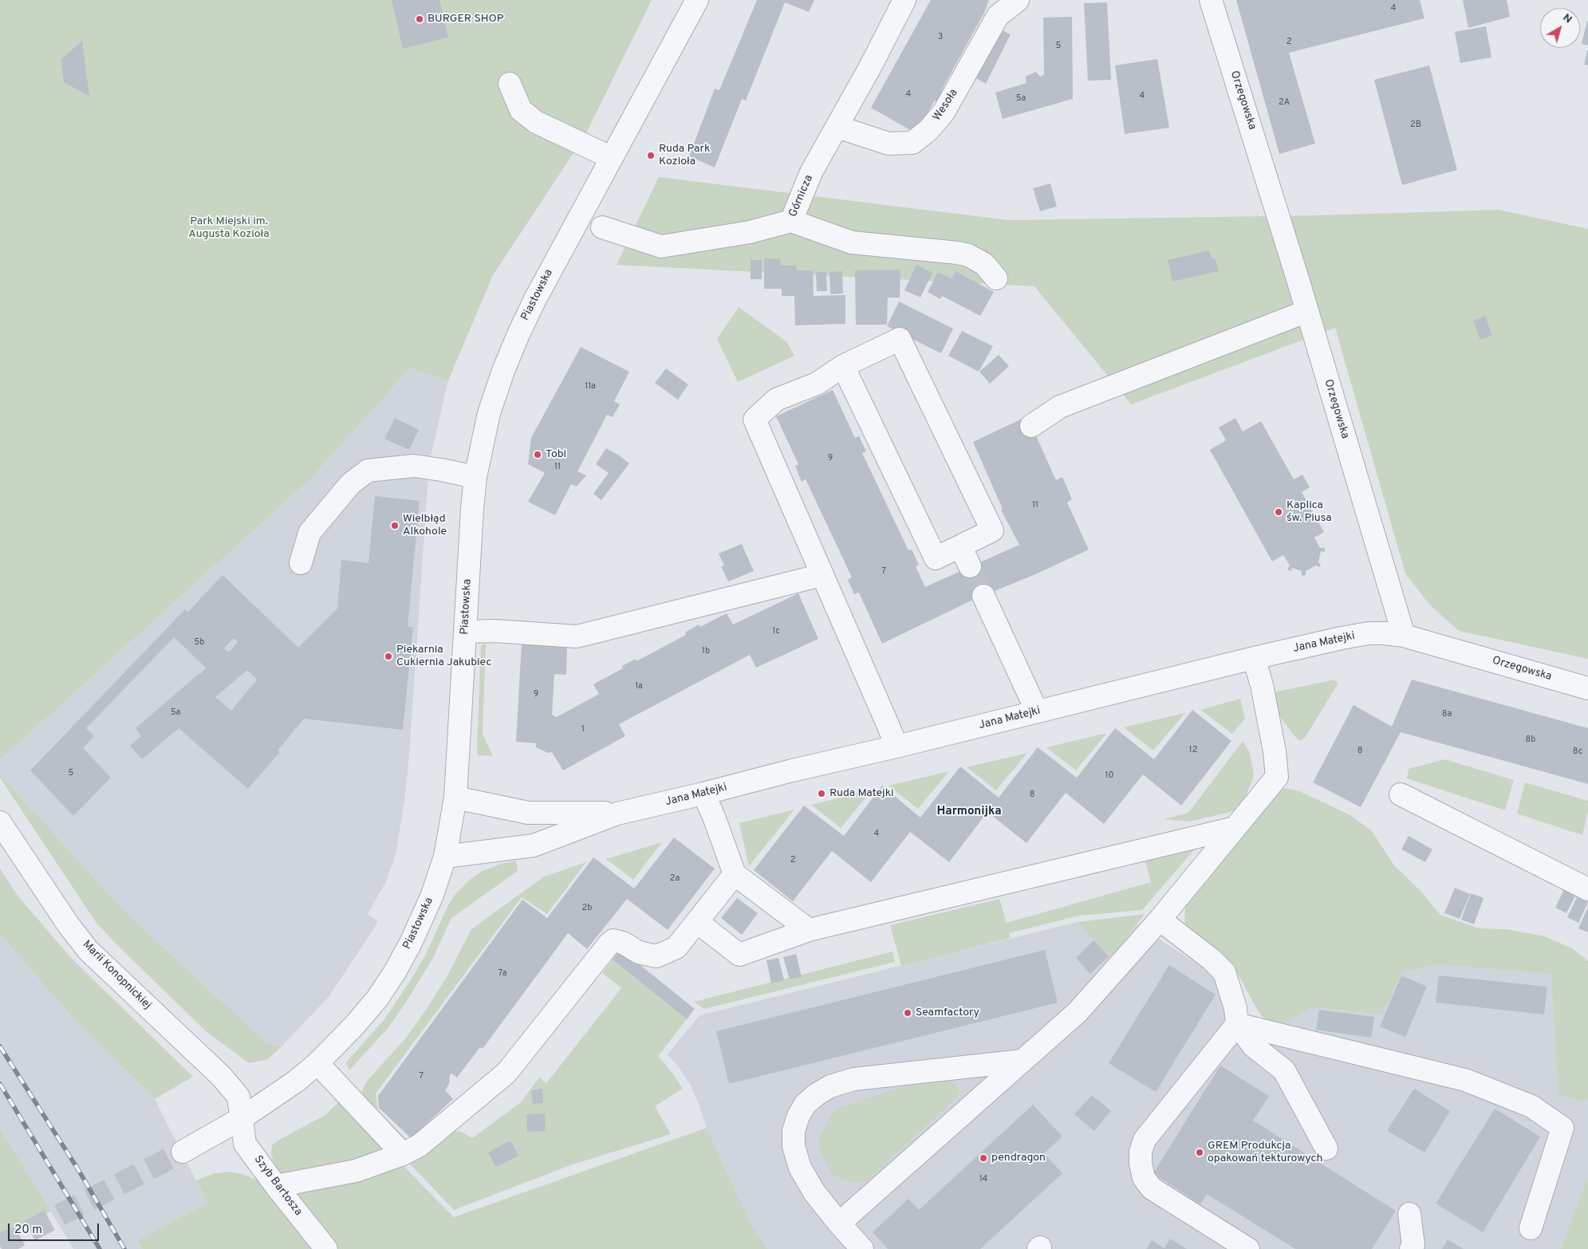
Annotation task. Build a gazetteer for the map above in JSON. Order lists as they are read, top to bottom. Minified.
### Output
{"streets":{"street":["Orzegowska","Wesoła","Górnicza","Piastowska","Jana Matejki","Marii Konopnickiej","Szyb Bartosza"]},"crossings":[["Orzegowska","Jana Matejki"],["Wesoła","Górnicza"],["Piastowska","Jana Matejki"],["Piastowska","Marii Konopnickiej"],["Piastowska","Szyb Bartosza"],["Marii Konopnickiej","Szyb Bartosza"]],"districts":["Harmonijka"],"parks":["Park Miejski im. Augusta Kozioła"],"places":["BURGER SHOP","Ruda Park Kozioła","Tobi","Kaplica św. Piusa","Wielbłąd Alkohole","Piekarnia Cukiernia Jakubiec","Ruda Matejki","Seamfactory","GREM Produkcja opakowań tekturowych","pendragon"],"house_numbers":["4","3","2","5","4","4","5a","2A","2B","11a","9","11","11","7","1c","5b","1b","1a","9","5a","8a","1","8b","12","8","8c","5","10","8","4","2","2a","2b","7a","7","14"],"scale_bar":"20 m","north":"top right"}
